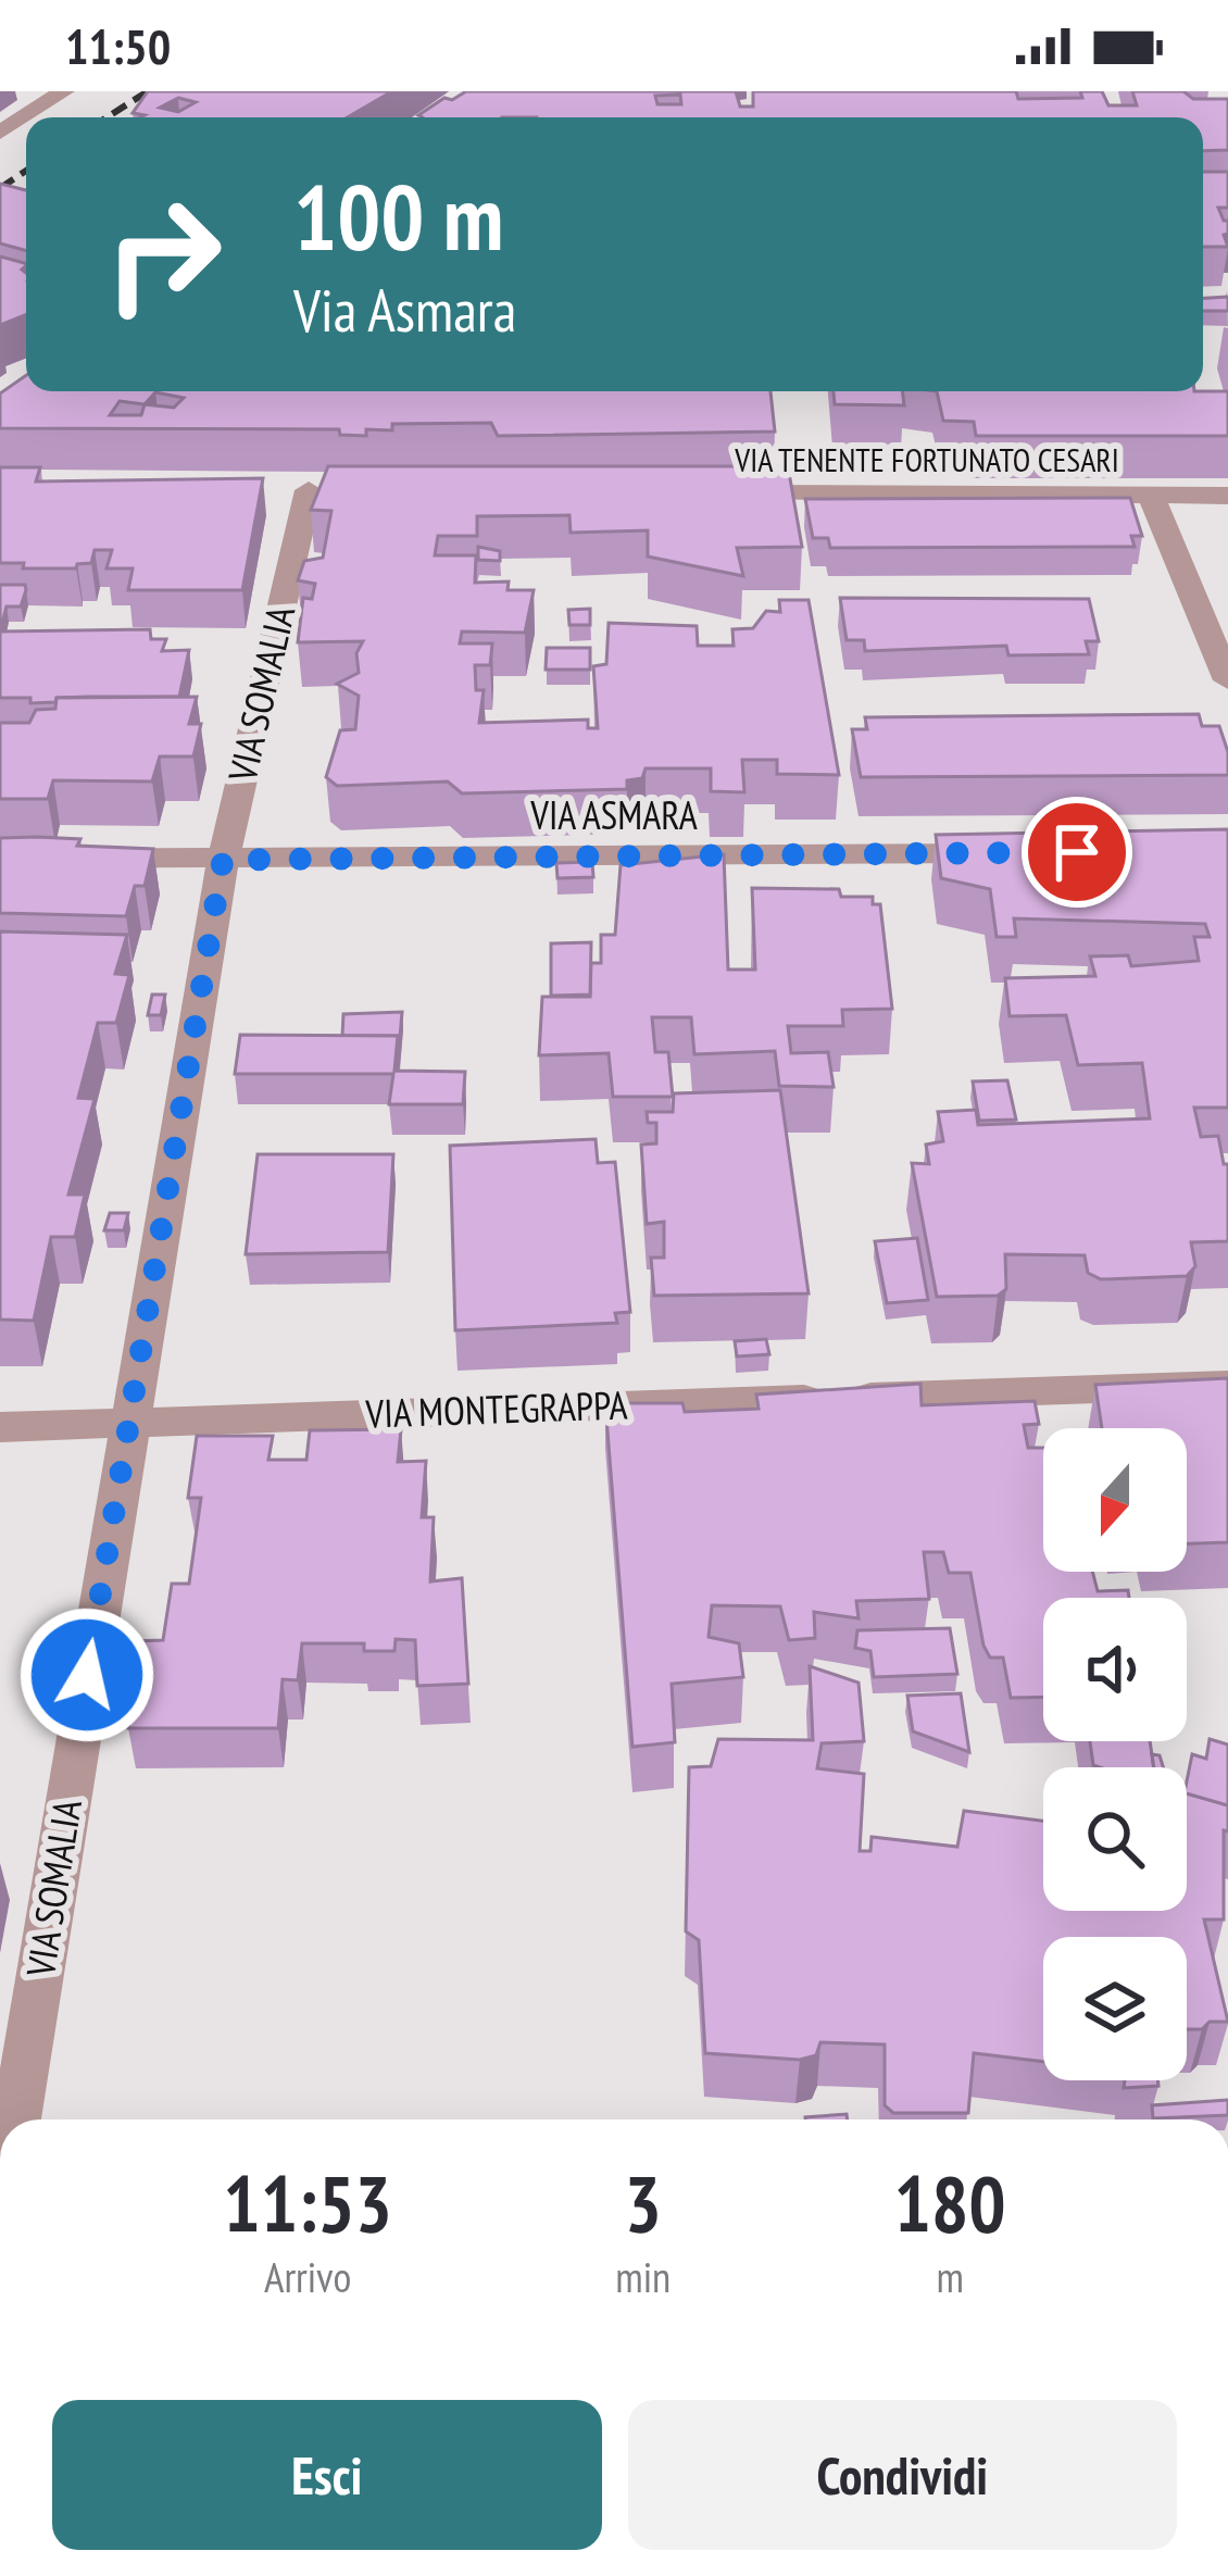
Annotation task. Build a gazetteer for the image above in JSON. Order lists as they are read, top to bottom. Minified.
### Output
{"streets":{"street":["VIA TENENTE FORTUNATO CESARI","VIA SOMALIA","VIA ASMARA","VIA MONTEGRAPPA"]},"crossings":[["VIA SOMALIA","VIA ASMARA"],["VIA SOMALIA","VIA MONTEGRAPPA"]],"north":"bottom","page":{"status":"11:50","turn":["100 m","Via Asmara"],"eta":["11:53","Arrivo","3","min","180","m"],"buttons":["Esci","Condividi"]}}
